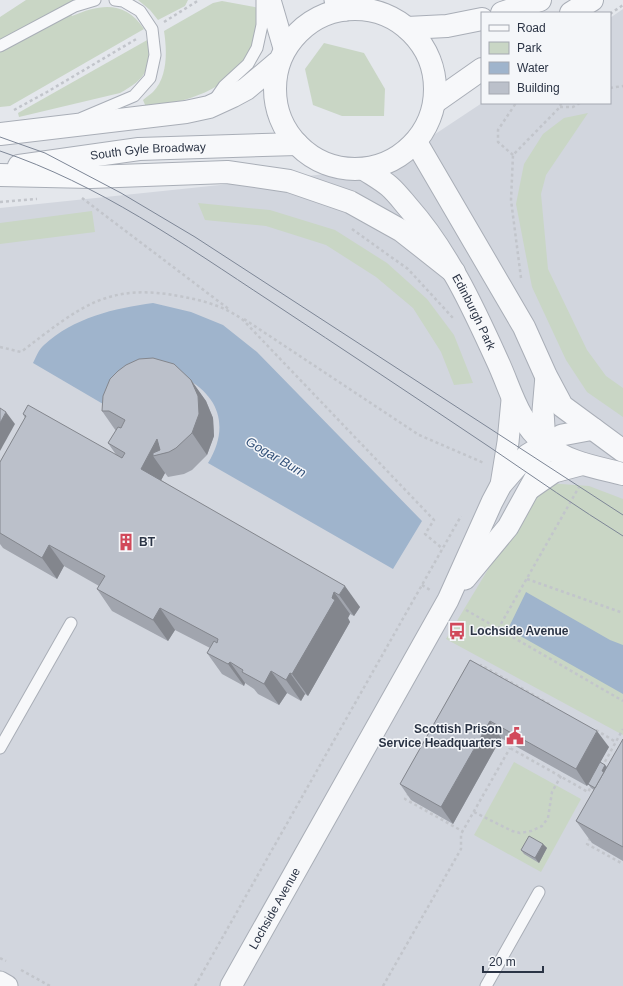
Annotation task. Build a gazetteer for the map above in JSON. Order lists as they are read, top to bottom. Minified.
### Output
{"streets":{"street":["South Gyle Broadway","Edinburgh Park","Lochside Avenue"]},"crossings":[["Edinburgh Park","Lochside Avenue"]],"water":["Gogar Burn"],"places":{"building":["BT"],"bus stop":["Lochside Avenue"],"public building":["Scottish Prison Service Headquarters"]},"legend":["Road","Park","Water","Building"],"scale_bar":"20 m"}
